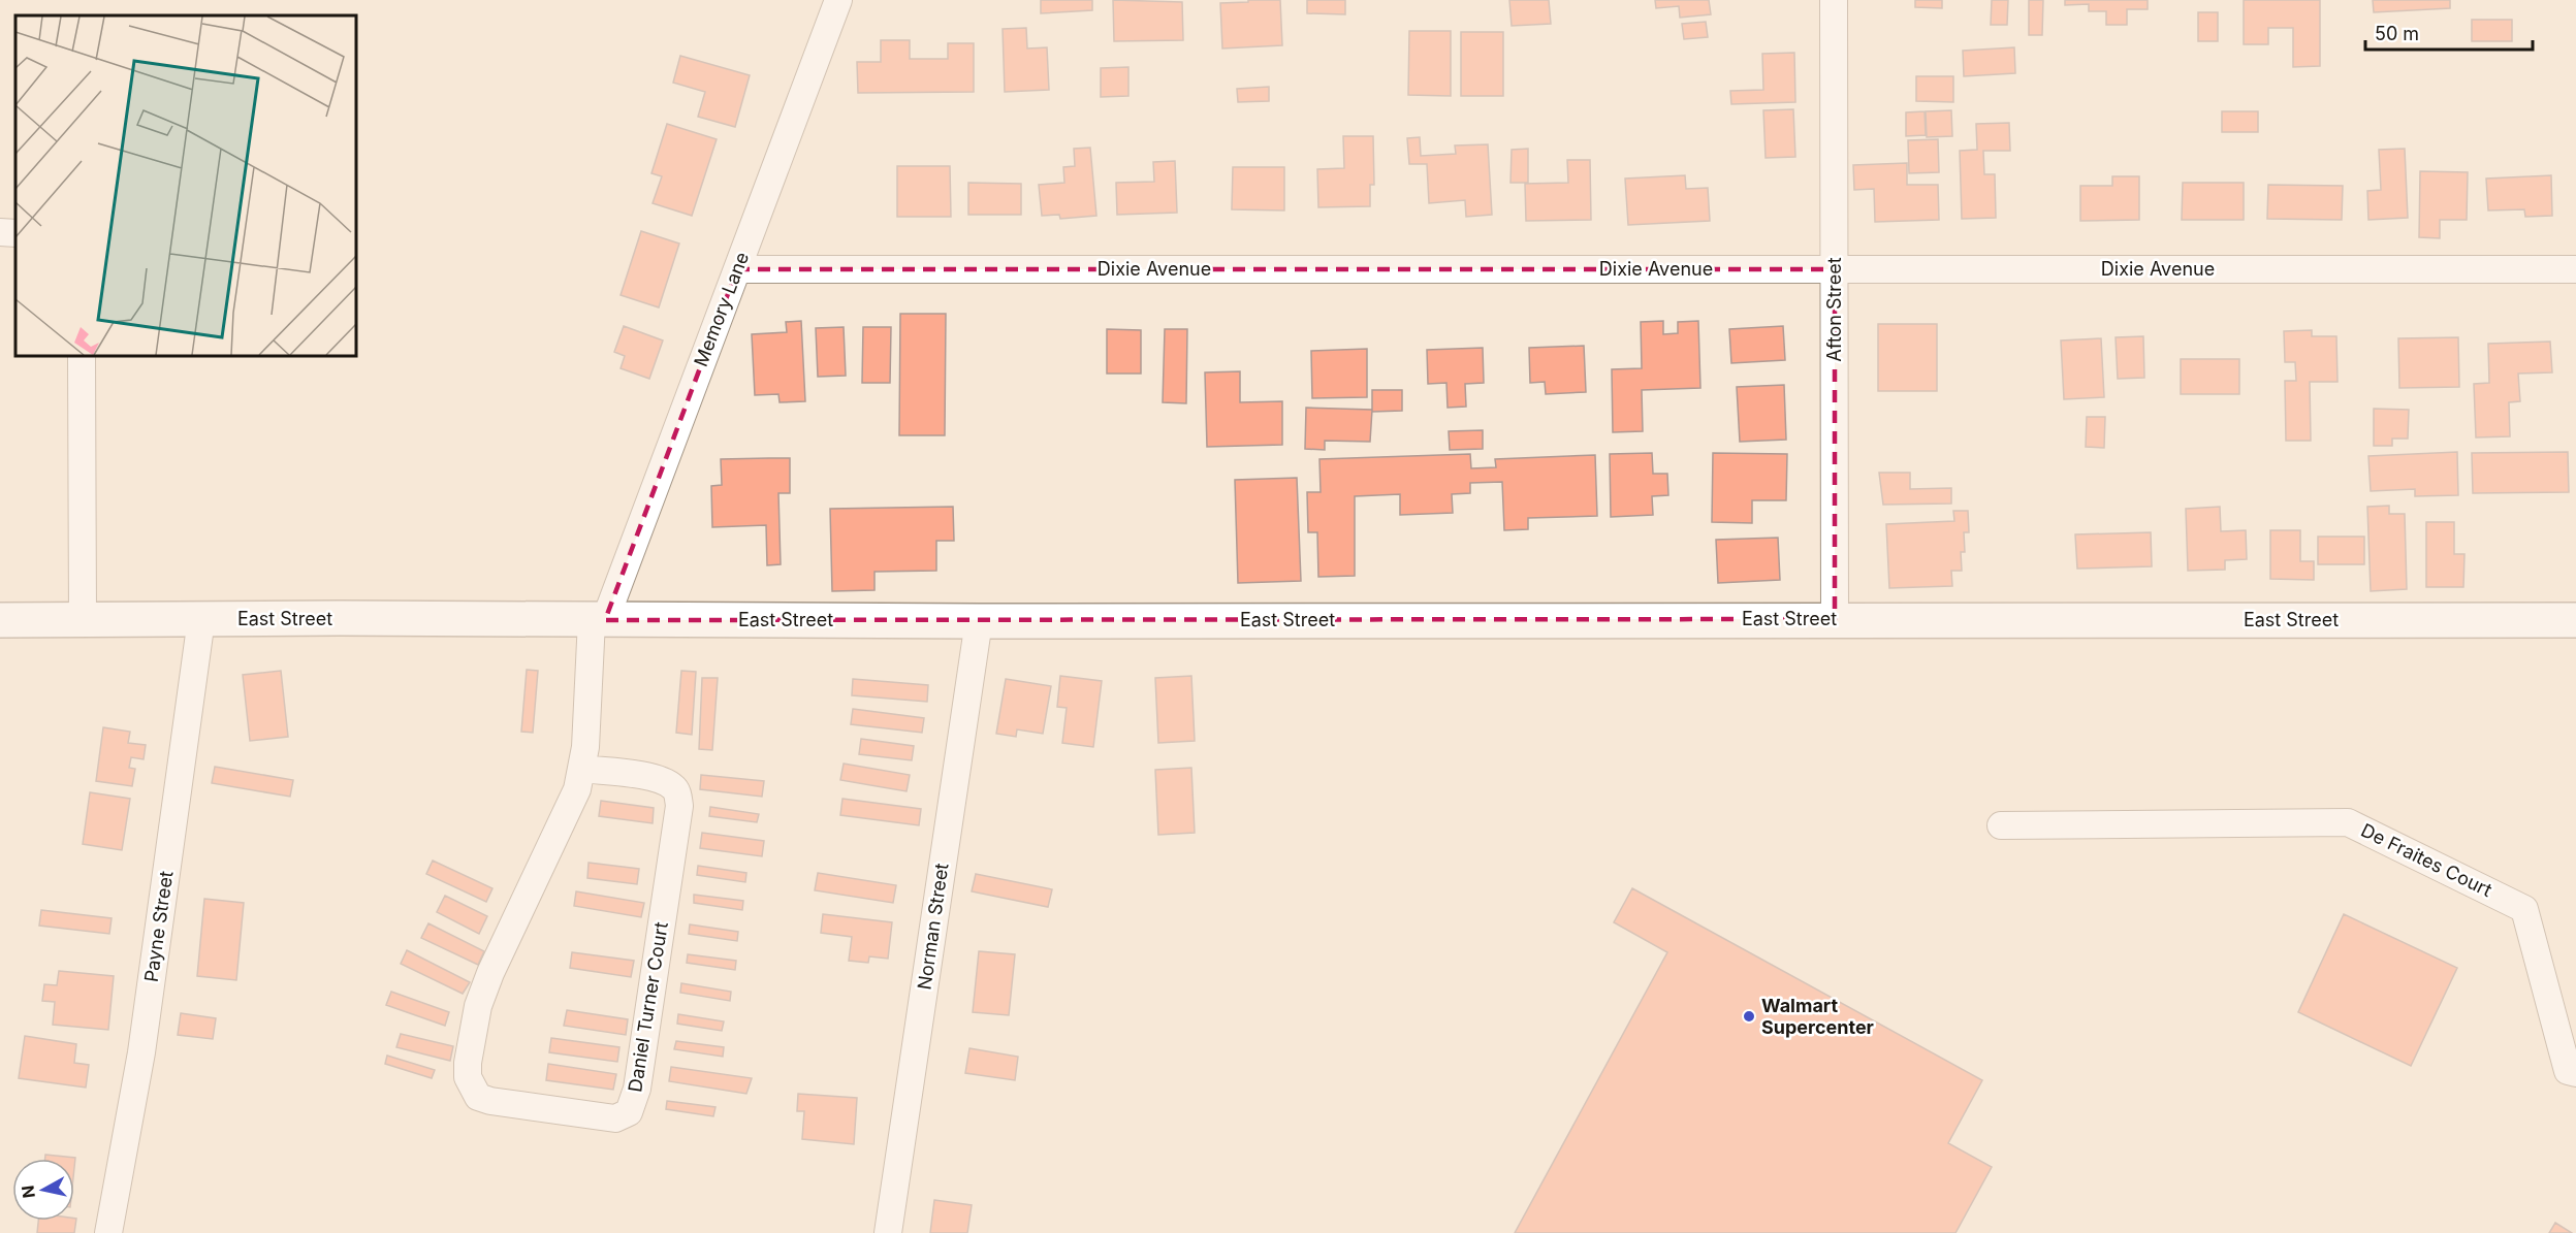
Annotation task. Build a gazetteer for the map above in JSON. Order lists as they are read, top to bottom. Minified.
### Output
{"streets":{"street":["Dixie Avenue","Memory Lane","Afton Street","East Street","De Fraites Court","Payne Street","Norman Street","Daniel Turner Court"]},"crossings":[["Dixie Avenue","Memory Lane"],["Dixie Avenue","Afton Street"],["Memory Lane","East Street"],["Memory Lane","Daniel Turner Court"],["Afton Street","East Street"],["East Street","Payne Street"],["East Street","Norman Street"],["East Street","Daniel Turner Court"]],"places":["Walmart Supercenter"],"scale_bar":"50 m","north":"left"}
